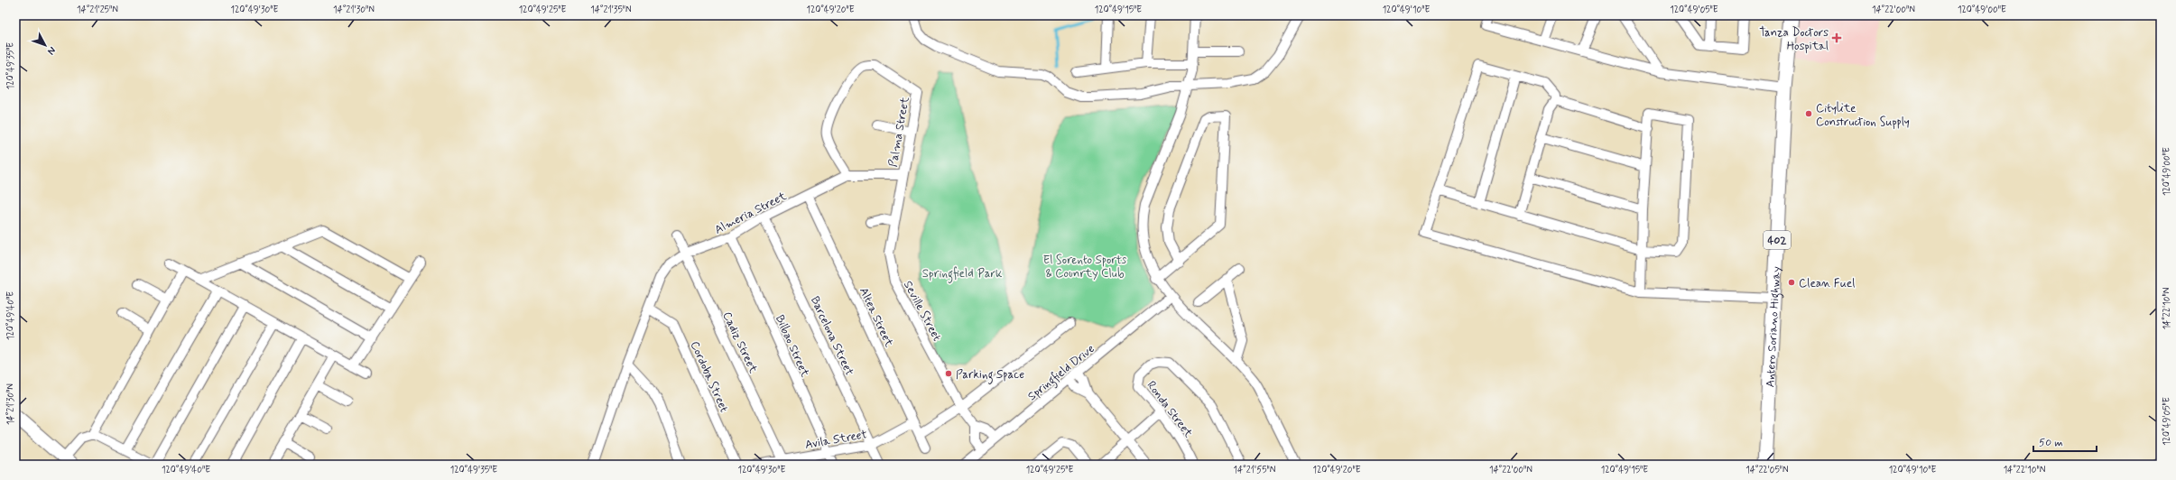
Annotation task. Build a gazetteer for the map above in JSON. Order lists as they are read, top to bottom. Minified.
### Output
{"streets":{"main road":["402","Antero Soriano Highway"],"street":["Palma Street","Almeria Street","Seville Street","Altea Street","Barcelona Street","Cadiz Street","Bilbao Street","Springfield Drive","Cordoba Street","Ronda Street","Avila Street"]},"crossings":[["Palma Street","Almeria Street"],["Palma Street","Seville Street"],["Almeria Street","Seville Street"],["Almeria Street","Altea Street"],["Almeria Street","Barcelona Street"],["Almeria Street","Cadiz Street"],["Almeria Street","Bilbao Street"],["Almeria Street","Cordoba Street"],["Seville Street","Springfield Drive"],["Altea Street","Avila Street"],["Barcelona Street","Avila Street"],["Cadiz Street","Avila Street"],["Bilbao Street","Avila Street"]],"parks":["El Sorento Sports & Counrty Club","Springfield Park"],"places":{"health":["Tanza Doctors Hospital"],"other":["Citylite Construction Supply","Clean Fuel","Parking Space"]},"scale_bar":"50 m","north":"bottom right","coordinates":["14°21'25\"N","120°49'30\"E","14°21'30\"N","120°49'25\"E","14°21'35\"N","120°49'20\"E","120°49'15\"E","120°49'10\"E","120°49'05\"E","14°22'00\"N","120°49'00\"E","120°49'35\"E","14°22'10\"N","120°49'40\"E","14°21'55\"N","14°22'05\"N"]}
